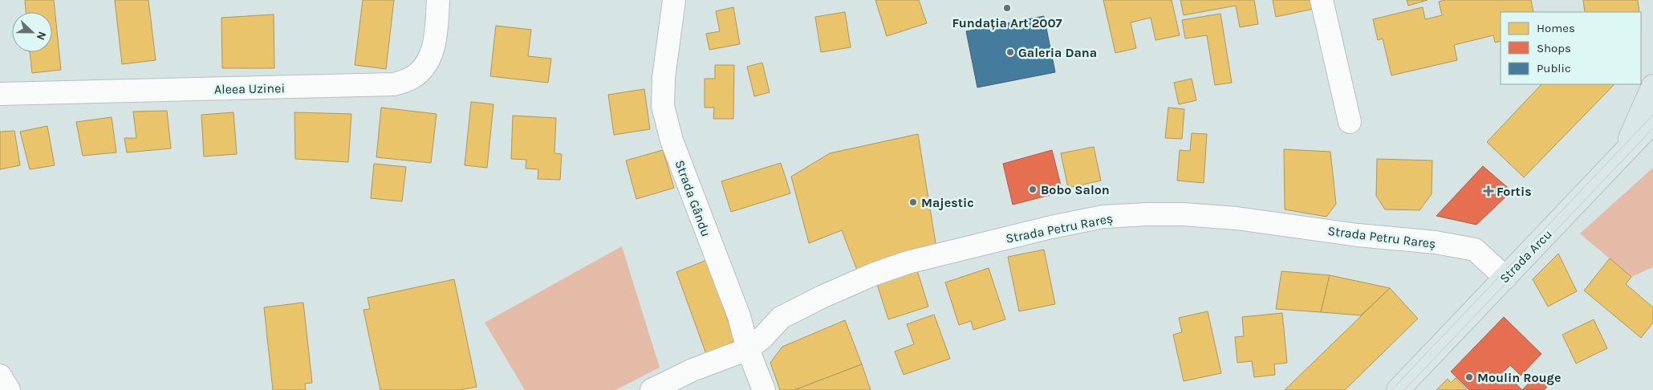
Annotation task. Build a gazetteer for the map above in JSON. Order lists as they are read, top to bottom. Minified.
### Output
{"streets":{"main road":["Strada Arcu"],"street":["Aleea Uzinei","Strada Gându","Strada Petru Rareș"]},"crossings":[["Strada Gându","Strada Petru Rareș"],["Strada Petru Rareș","Strada Arcu"]],"places":{"other":["Fundația Art 2007","Galeria Dana","Bobo Salon","Majestic","Moulin Rouge"],"health":["Fortis"]},"legend":["Homes","Shops","Public"],"north":"right"}
